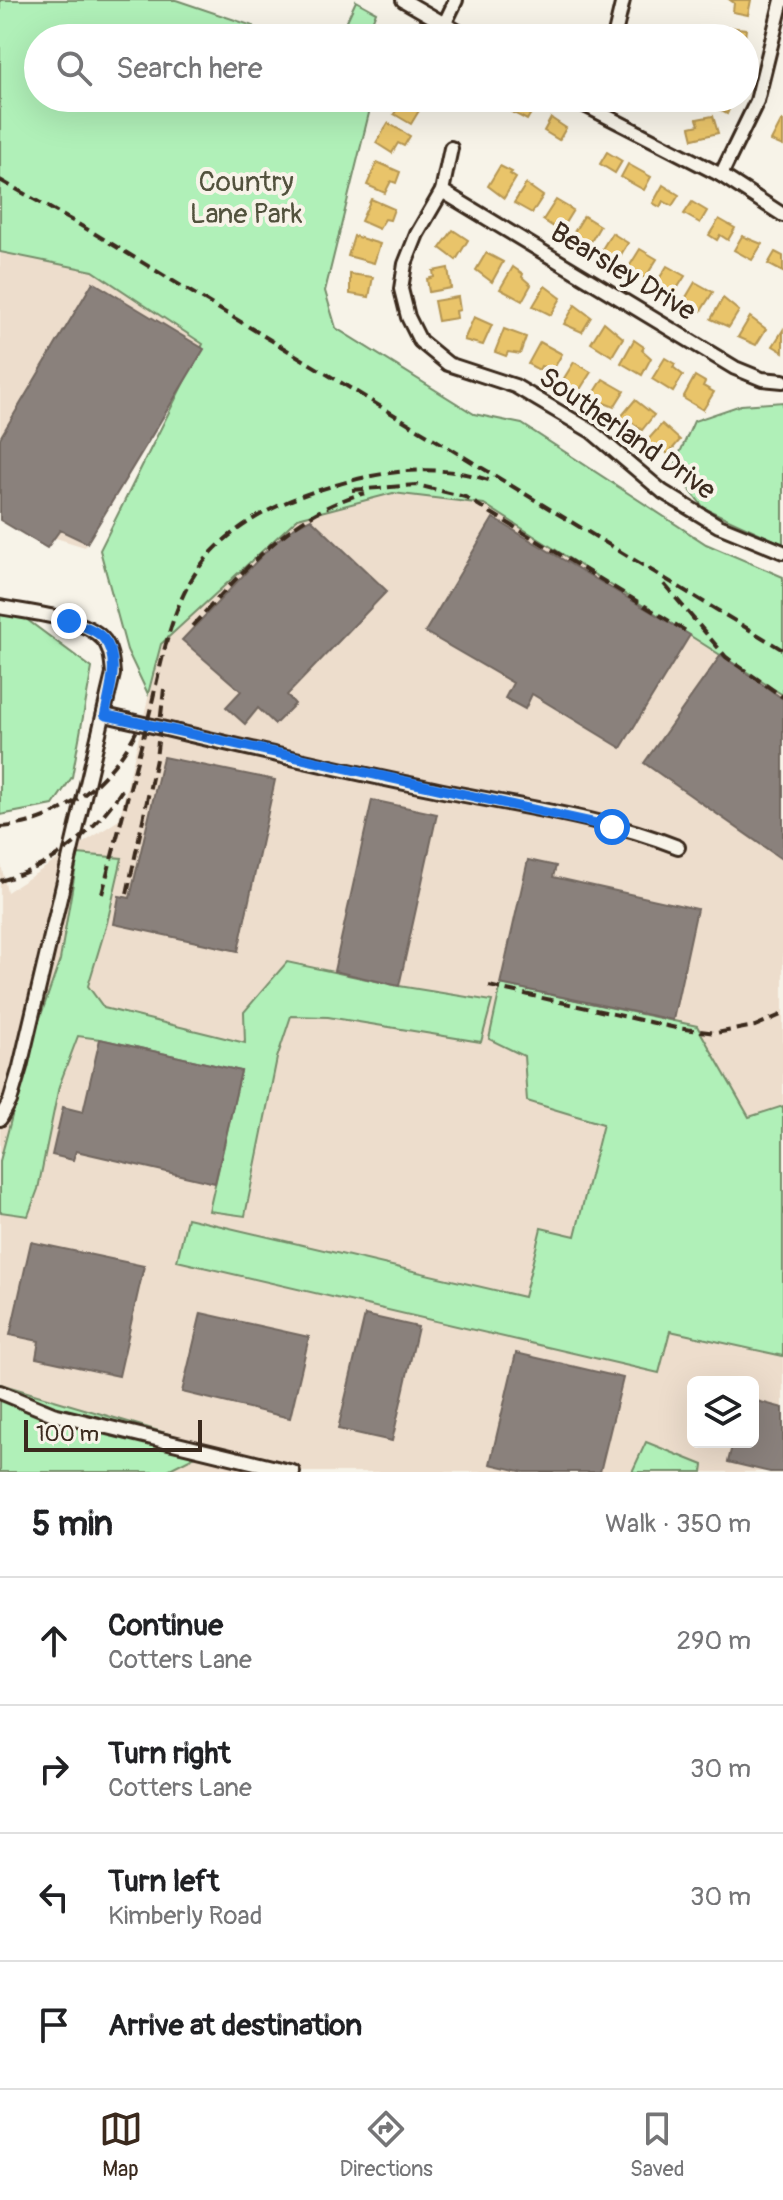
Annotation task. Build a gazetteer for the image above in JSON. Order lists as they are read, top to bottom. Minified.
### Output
{"streets":{"street":["Bearsley Drive","Southerland Drive"]},"crossings":[["Bearsley Drive","Southerland Drive"]],"parks":["Country Lane Park"],"scale_bar":"100 m","page":{"search":"Search here","scale":"100 m","heading":["5 min","Walk · 350 m"],"list":[["Continue","Cotters Lane","290 m"],["Turn right","Cotters Lane","30 m"],["Turn left","Kimberly Road","30 m"],"Arrive at destination"],"nav":["Map","Directions","Saved"]}}
